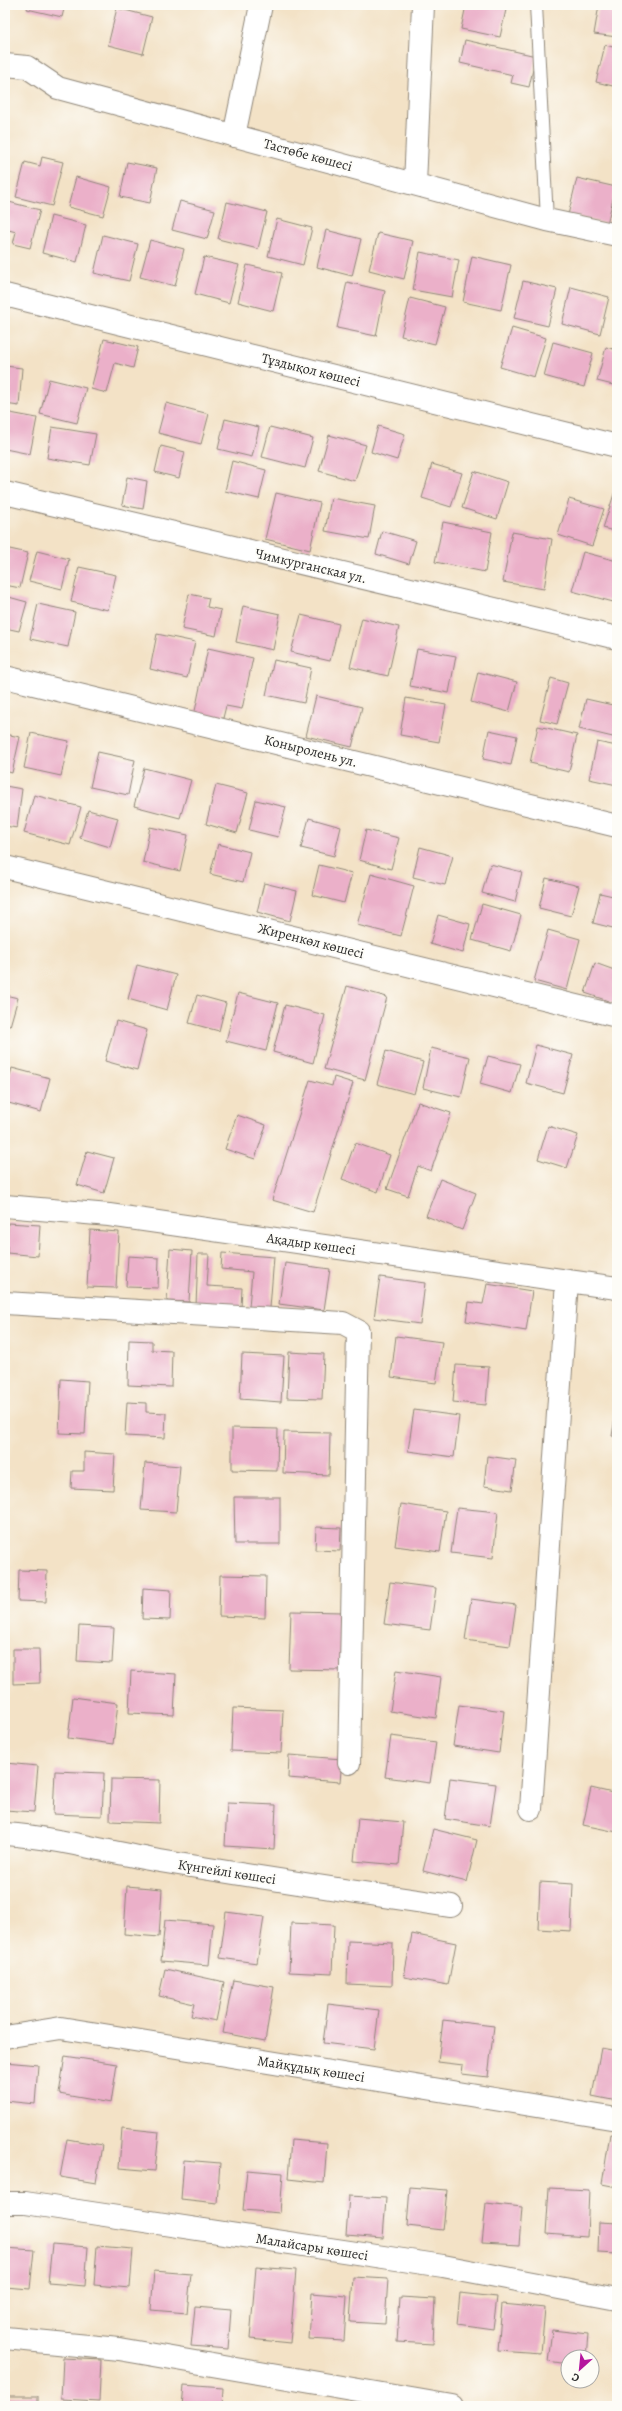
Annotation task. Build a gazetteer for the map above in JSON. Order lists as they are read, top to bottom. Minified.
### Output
{"streets":{"street":["Тастөбе көшесі","Тұздықол көшесі","Чимкурганская ул.","Коныролень ул.","Жиренкөл көшесі","Ақадыр көшесі","Күнгейлі көшесі","Майқұдық көшесі","Малайсары көшесі"]},"north":"bottom left"}
